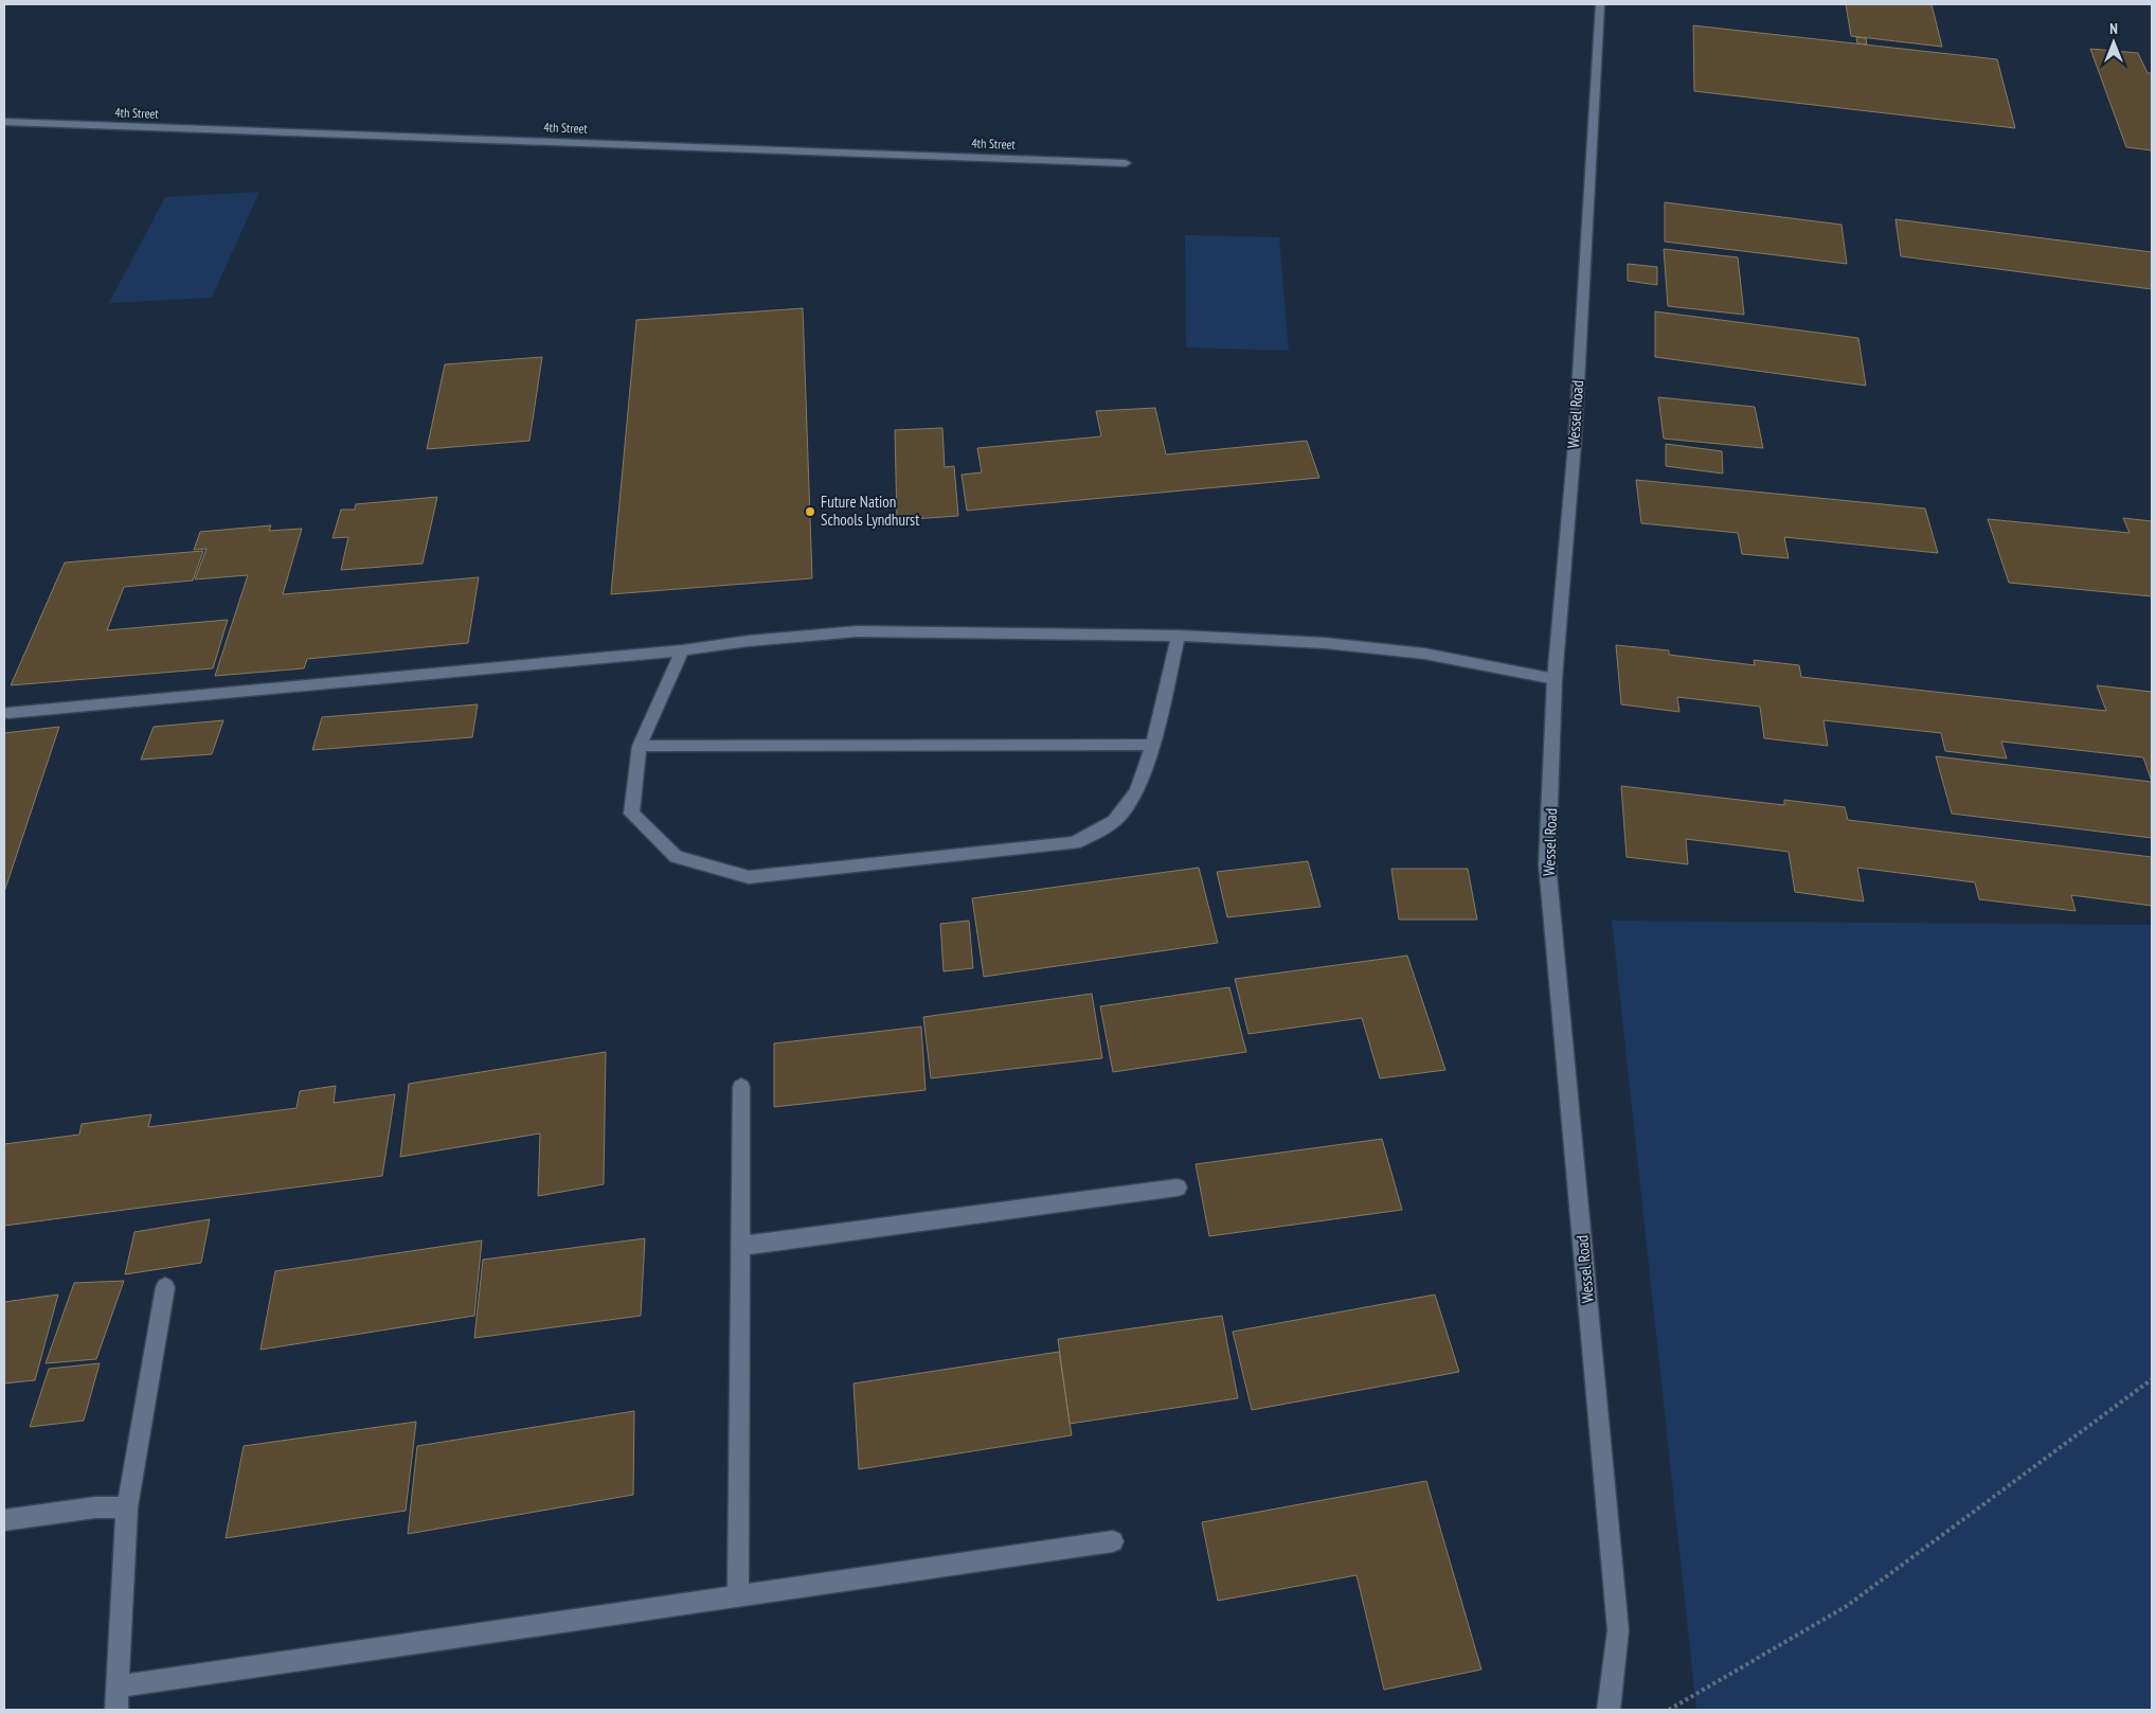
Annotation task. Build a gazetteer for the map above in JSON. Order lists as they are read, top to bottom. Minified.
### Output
{"streets":{"street":["4th Street","Wessel Road"]},"places":["Future Nation Schools Lyndhurst"],"north":"top"}
